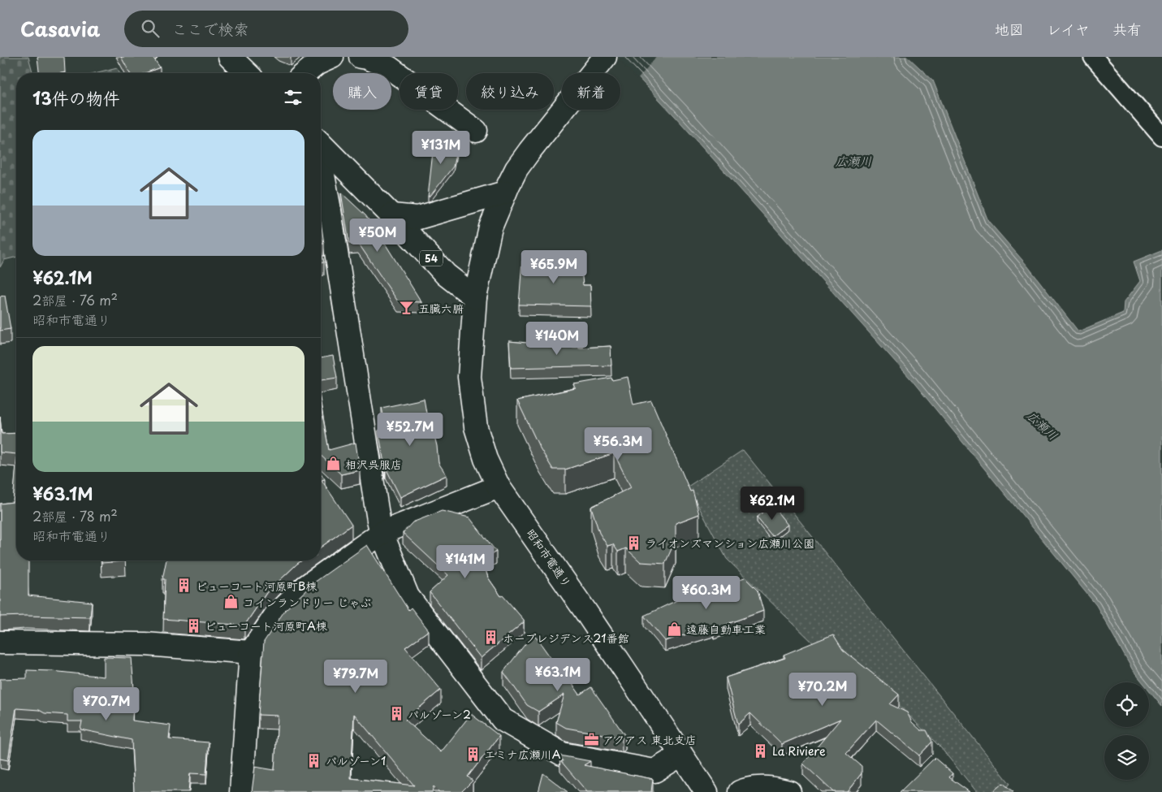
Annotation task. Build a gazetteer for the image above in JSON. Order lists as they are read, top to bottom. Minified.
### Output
{"streets":{"street":["54","昭和市電通り"]},"crossings":[["54","昭和市電通り"]],"water":["広瀬川"],"places":{"bar":["五臓六腑"],"shop":["相沢呉服店","コインランドリー じゃぶ","遠藤自動車工業"],"building":["ライオンズマンション広瀬川公園","ビューコート河原町B棟","ビューコート河原町A棟","ホープレジデンス21番館","パルゾーン2","La Riviere","エミナ広瀬川A","パルゾーン1"],"office":["アクアス 東北支店"]},"page":{"header":"Casavia","search":"ここで検索","nav":["地図","レイヤ","共有"],"chip":["購入","賃貸","絞り込み","新着"],"heading":"13件の物件","list":[{"name":"¥62.1M","note":"2部屋 · 76 m² · 昭和市電通り"},{"name":"¥63.1M","note":"2部屋 · 78 m² · 昭和市電通り"}],"price":["¥131M","¥50M","¥65.9M","¥140M","¥52.7M","¥56.3M","¥62.1M","¥141M","¥60.3M","¥63.1M","¥79.7M","¥70.2M","¥70.7M"]}}
